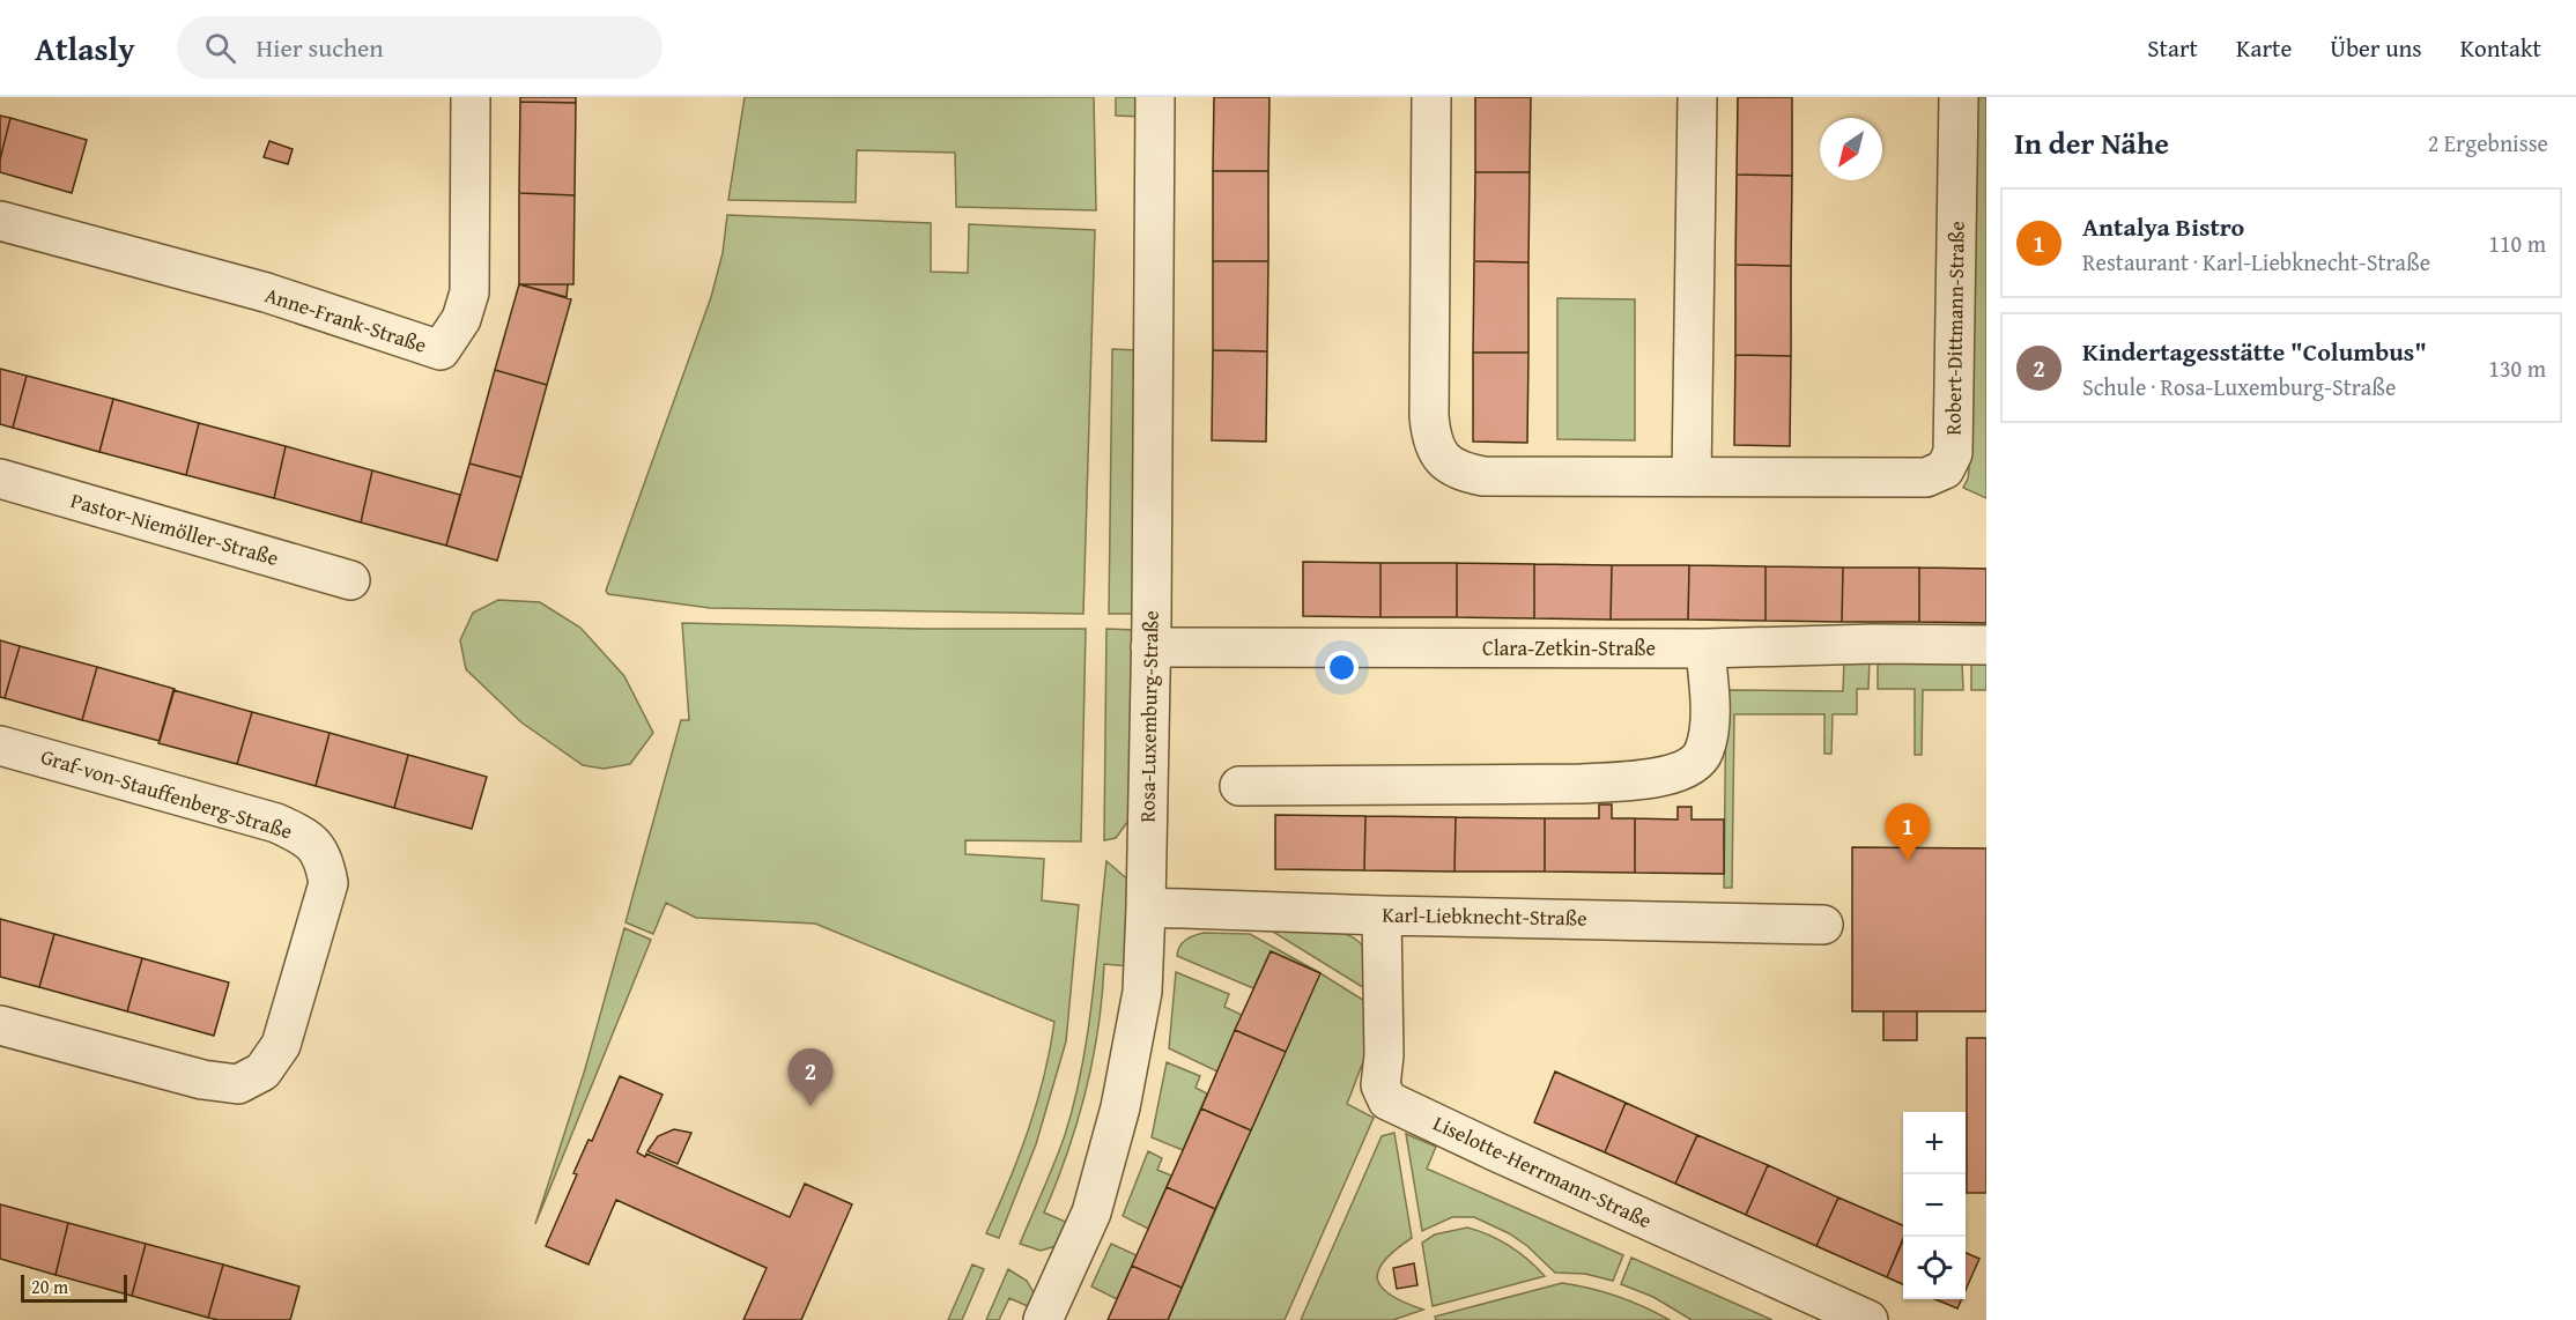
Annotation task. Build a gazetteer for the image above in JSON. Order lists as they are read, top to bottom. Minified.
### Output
{"streets":{"street":["Anne-Frank-Straße","Robert-Dittmann-Straße","Pastor-Niemöller-Straße","Clara-Zetkin-Straße","Rosa-Luxemburg-Straße","Graf-von-Stauffenberg-Straße","Karl-Liebknecht-Straße","Liselotte-Herrmann-Straße"]},"crossings":[["Clara-Zetkin-Straße","Rosa-Luxemburg-Straße"],["Rosa-Luxemburg-Straße","Karl-Liebknecht-Straße"],["Karl-Liebknecht-Straße","Liselotte-Herrmann-Straße"]],"scale_bar":"20 m","north":"bottom left","page":{"header":"Atlasly","search":"Hier suchen","nav":["Start","Karte","Über uns","Kontakt"],"heading":["In der Nähe","2 Ergebnisse"],"list":[{"mark":"1","name":"Antalya Bistro","note":"Restaurant · Karl-Liebknecht-Straße","value":"110 m"},{"mark":"2","name":"Kindertagesstätte \"Columbus\"","note":"Schule · Rosa-Luxemburg-Straße","value":"130 m"}],"pins":["1","2"],"map_buttons":["+","−"],"scale":"20 m"}}
